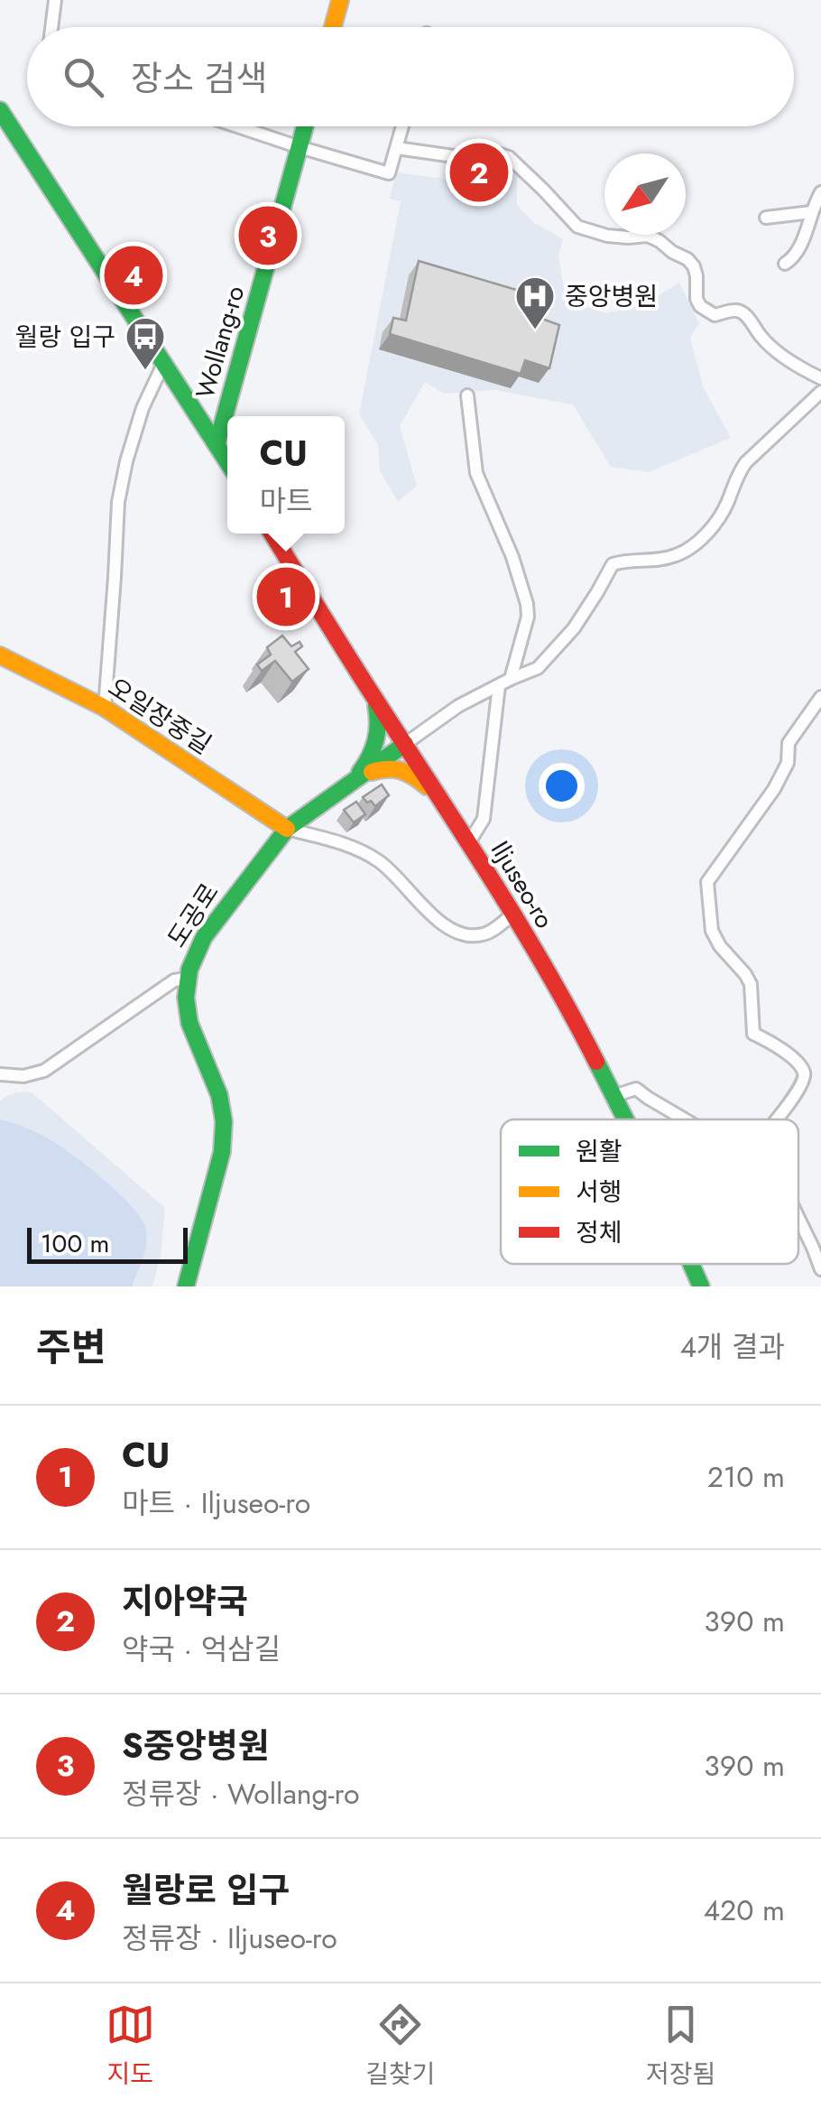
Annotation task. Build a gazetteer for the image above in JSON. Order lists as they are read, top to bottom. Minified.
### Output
{"streets":{"main road":["Wollang-ro","오일장중길","Iljuseo-ro","도공로"]},"crossings":[["오일장중길","도공로"],["Iljuseo-ro","도공로"]],"places":{"hospital":["중앙병원"],"bus stop":["월랑 입구"]},"legend":["원활","서행","정체"],"scale_bar":"100 m","north":"bottom left","page":{"search":"장소 검색","pins":["2","3","4","1"],"popup":["CU","마트"],"scale":"100 m","heading":["주변","4개 결과"],"list":[{"mark":"1","name":"CU","note":"마트 · Iljuseo-ro","value":"210 m"},{"mark":"2","name":"지아약국","note":"약국 · 억삼길","value":"390 m"},{"mark":"3","name":"S중앙병원","note":"정류장 · Wollang-ro","value":"390 m"},{"mark":"4","name":"월랑로 입구","note":"정류장 · Iljuseo-ro","value":"420 m"}],"nav":["지도","길찾기","저장됨"]}}
